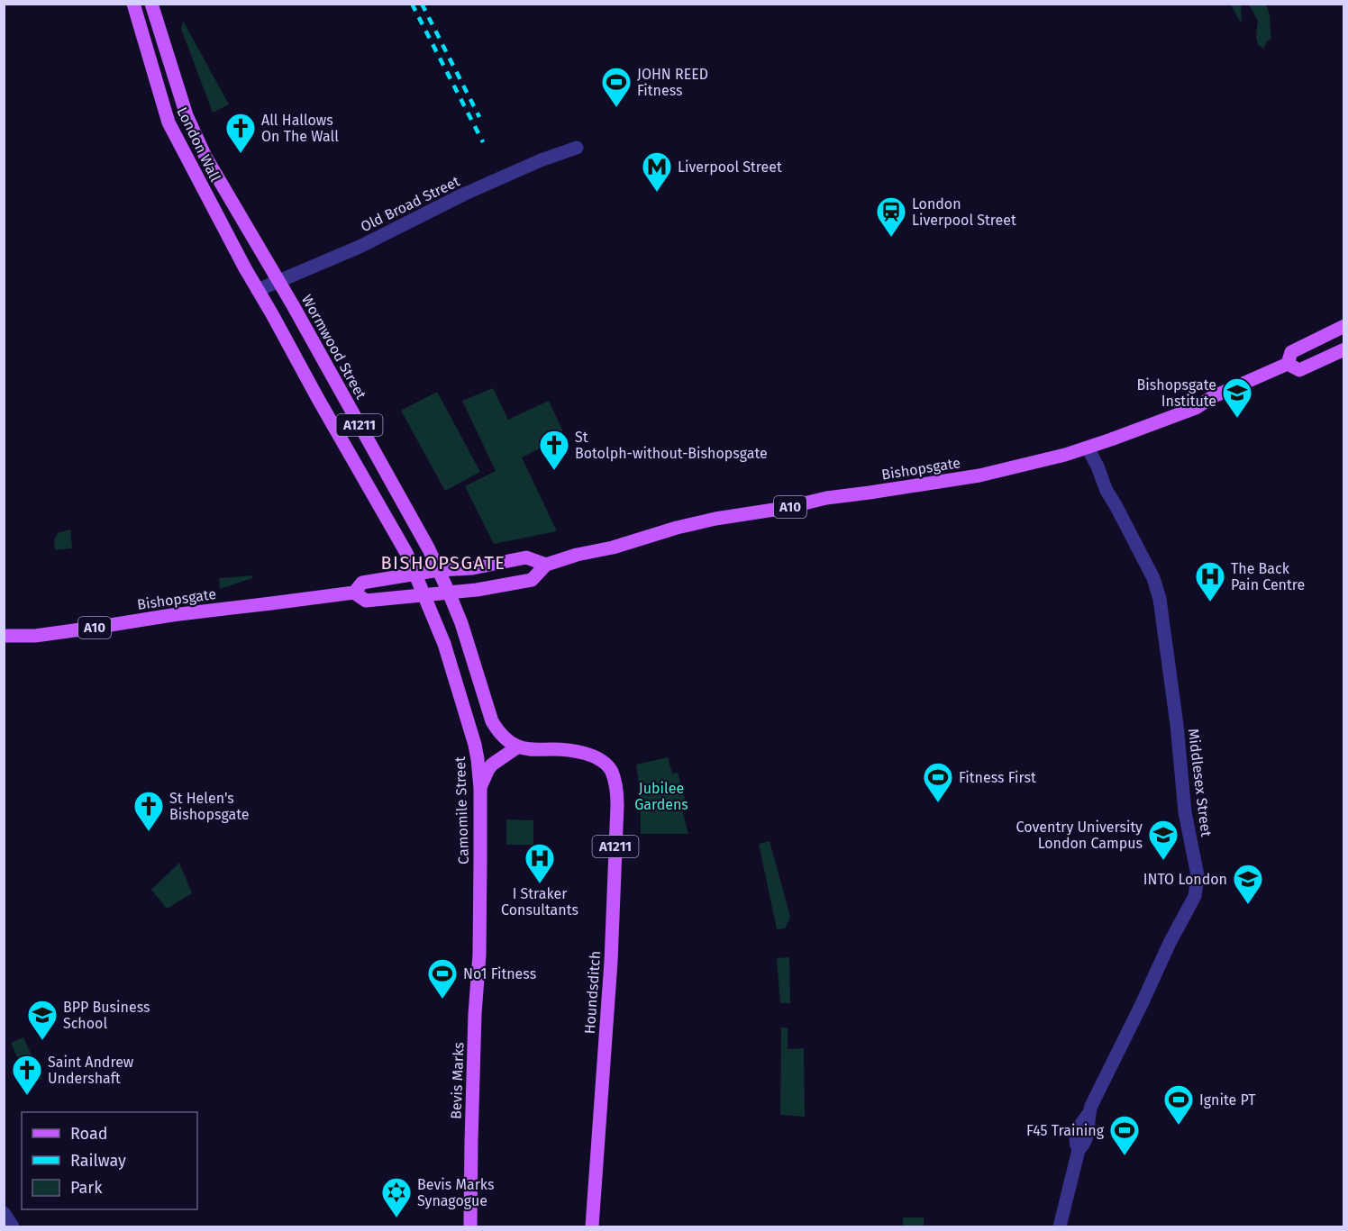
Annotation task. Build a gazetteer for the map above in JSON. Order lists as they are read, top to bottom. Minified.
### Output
{"streets":{"main road":["London Wall","Wormwood Street","A1211","Bishopsgate","A10","Camomile Street","Houndsditch","Bevis Marks"],"street":["Old Broad Street","Middlesex Street"]},"crossings":[["London Wall","Old Broad Street"],["London Wall","Wormwood Street"],["London Wall","A1211"],["Old Broad Street","Wormwood Street"],["Old Broad Street","A1211"],["Wormwood Street","Bishopsgate"],["A1211","Bishopsgate"],["A1211","Camomile Street"],["Bishopsgate","Middlesex Street"],["Bishopsgate","Camomile Street"],["Camomile Street","Bevis Marks"]],"districts":["BISHOPSGATE"],"parks":["Jubilee Gardens"],"places":{"sports":["JOHN REED Fitness","Fitness First","No1 Fitness","Ignite PT","F45 Training"],"church":["All Hallows On The Wall","St Botolph-without-Bishopsgate","St Helen's Bishopsgate","Saint Andrew Undershaft"],"metro station":["Liverpool Street"],"station":["London Liverpool Street"],"school or university":["Bishopsgate Institute","Coventry University London Campus","INTO London","BPP Business School"],"hospital":["The Back Pain Centre","I Straker Consultants"],"synagogue":["Bevis Marks Synagogue"]},"legend":["Road","Railway","Park"]}
